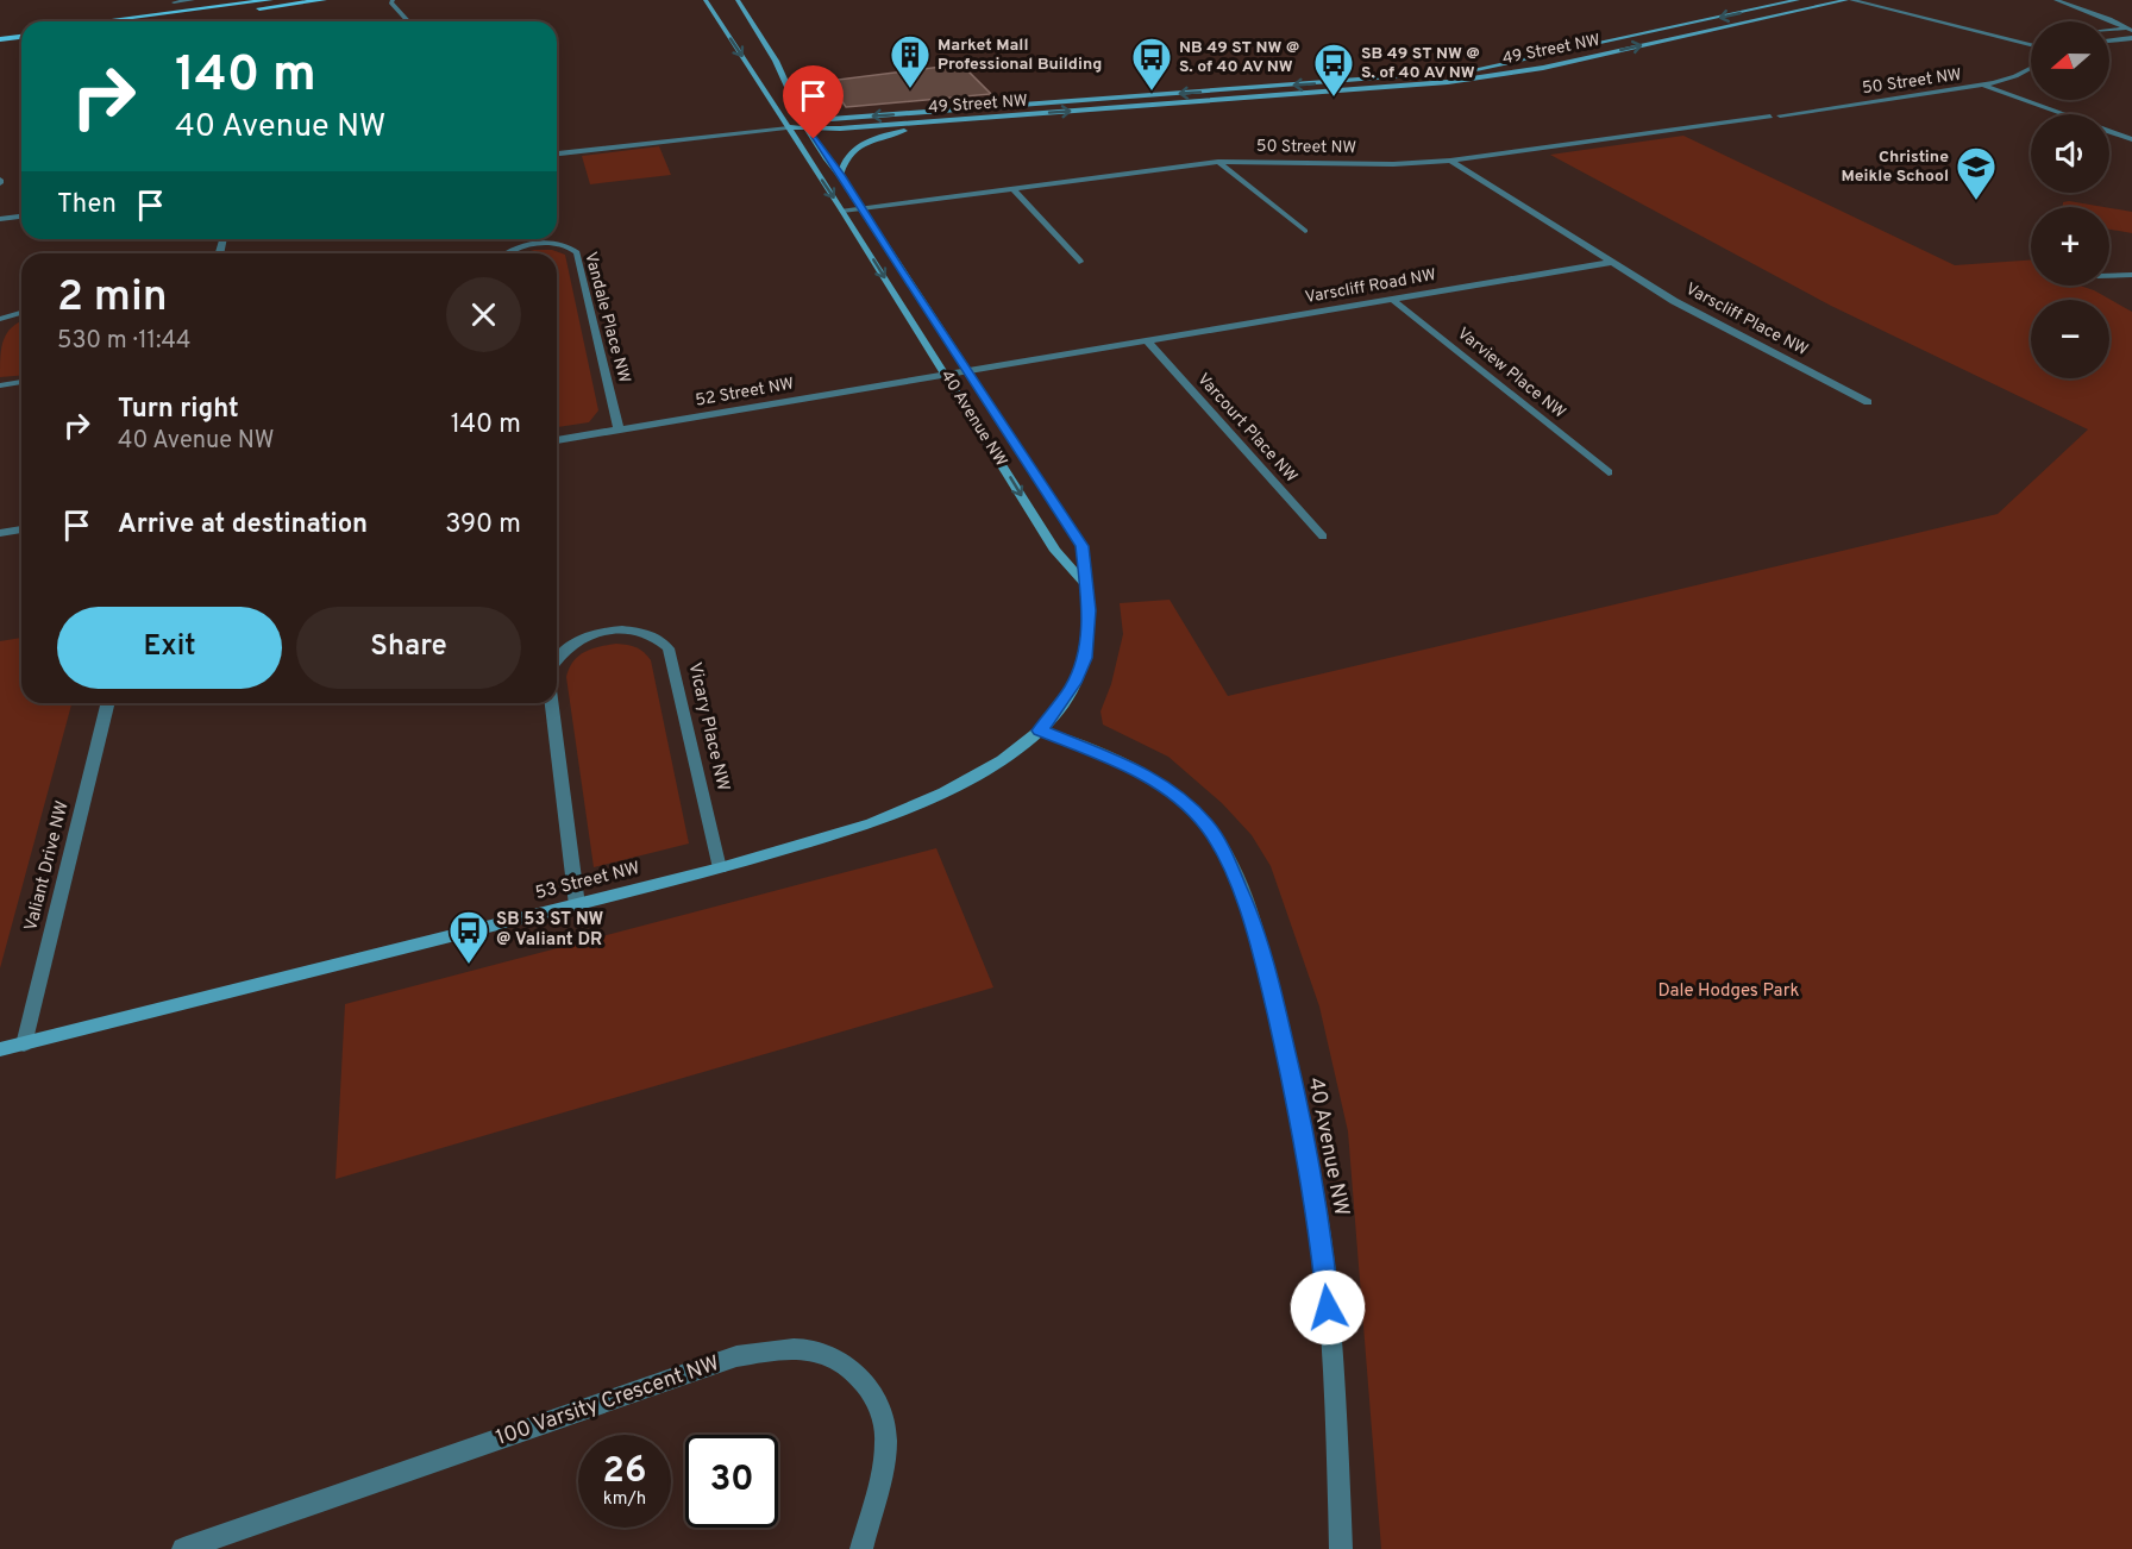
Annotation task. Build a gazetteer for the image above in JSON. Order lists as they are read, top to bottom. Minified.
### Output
{"streets":{"street":["49 Street NW","50 Street NW","Varscliff Road NW","Vandale Place NW","Varscliff Place NW","Varview Place NW","52 Street NW","40 Avenue NW","Varcourt Place NW","Vicary Place NW","Valiant Drive NW","53 Street NW","100 Varsity Crescent NW"]},"crossings":[["49 Street NW","40 Avenue NW"],["50 Street NW","40 Avenue NW"],["Varscliff Road NW","Varscliff Place NW"],["Varscliff Road NW","Varview Place NW"],["Varscliff Road NW","52 Street NW"],["Varscliff Road NW","40 Avenue NW"],["Varscliff Road NW","Varcourt Place NW"],["Vandale Place NW","52 Street NW"],["52 Street NW","40 Avenue NW"],["40 Avenue NW","53 Street NW"],["Vicary Place NW","53 Street NW"],["Valiant Drive NW","53 Street NW"]],"parks":["Dale Hodges Park"],"places":{"building":["Market Mall Professional Building"],"bus stop":["NB 49 ST NW @ S. of 40 AV NW","SB 49 ST NW @ S. of 40 AV NW","SB 53 ST NW @ Valiant DR"],"school or university":["Christine Meikle School"]},"north":"left","page":{"map_buttons":["+","−"],"turn":["140 m","40 Avenue NW"],"then":"Then","heading":["2 min","530 m · 11:44"],"list":[{"name":"Turn right","note":"40 Avenue NW","value":"140 m"},{"name":"Arrive at destination","value":"390 m"}],"buttons":["Exit","Share"],"speed":"26 km/h","limit":"30"}}
